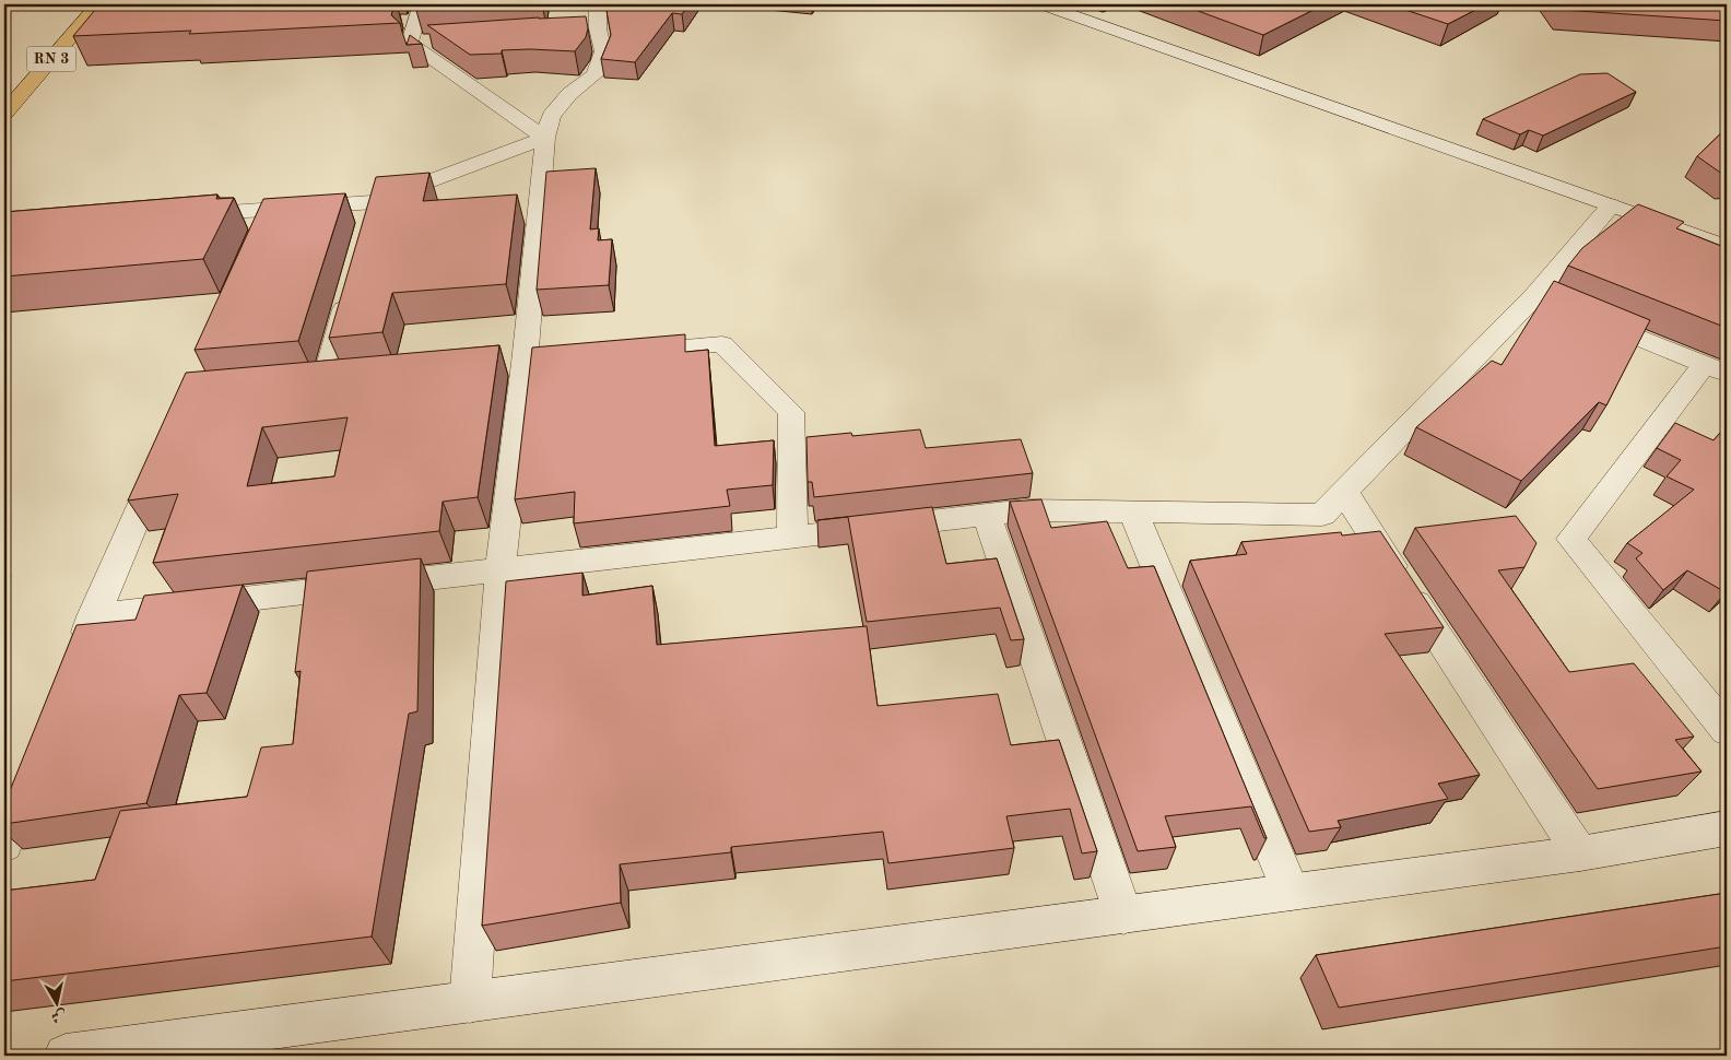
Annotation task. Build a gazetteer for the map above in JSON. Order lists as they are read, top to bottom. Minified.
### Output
{"streets":{"main road":["RN 3"]},"north":"bottom"}
